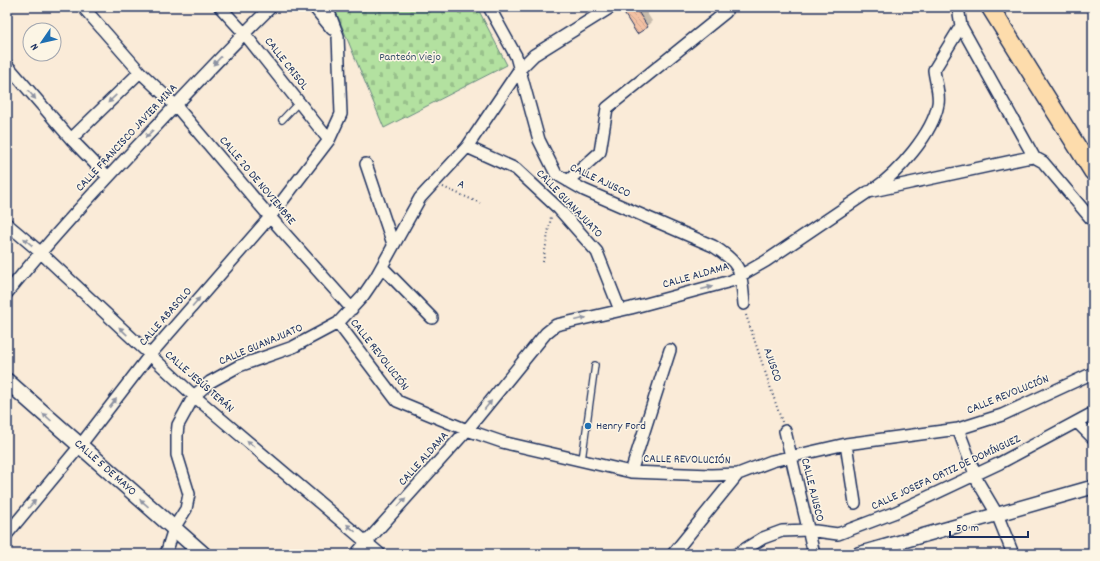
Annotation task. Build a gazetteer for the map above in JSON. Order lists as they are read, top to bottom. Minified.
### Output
{"streets":{"main road":["CALLE 5 DE MAYO"],"street":["CALLE CRISOL","CALLE FRANCISCO JAVIER MINA","CALLE 20 DE NOVIEMBRE","CALLE AJUSCO","CALLE GUANAJUATO","CALLE ALDAMA","CALLE ABASOLO","CALLE REVOLUCIÓN","CALLE JESÚS TERÁN","CALLE JOSEFA ORTIZ DE DOMÍNGUEZ"],"path":["A","AJUSCO"]},"crossings":[["CALLE CRISOL","CALLE FRANCISCO JAVIER MINA"],["CALLE CRISOL","CALLE ABASOLO"],["CALLE FRANCISCO JAVIER MINA","CALLE 20 DE NOVIEMBRE"],["CALLE FRANCISCO JAVIER MINA","CALLE JESÚS TERÁN"],["CALLE 20 DE NOVIEMBRE","CALLE GUANAJUATO"],["CALLE 20 DE NOVIEMBRE","CALLE ABASOLO"],["CALLE AJUSCO","CALLE GUANAJUATO"],["CALLE AJUSCO","CALLE ALDAMA"],["CALLE AJUSCO","CALLE REVOLUCIÓN"],["CALLE AJUSCO","AJUSCO"],["CALLE AJUSCO","CALLE JOSEFA ORTIZ DE DOMÍNGUEZ"],["A","CALLE GUANAJUATO"],["CALLE GUANAJUATO","CALLE ALDAMA"],["CALLE GUANAJUATO","CALLE REVOLUCIÓN"],["CALLE GUANAJUATO","CALLE JESÚS TERÁN"],["CALLE GUANAJUATO","CALLE 5 DE MAYO"],["CALLE ALDAMA","CALLE REVOLUCIÓN"],["CALLE ALDAMA","CALLE JESÚS TERÁN"],["CALLE ABASOLO","CALLE JESÚS TERÁN"],["CALLE ABASOLO","CALLE 5 DE MAYO"]],"one_way":["CALLE ALDAMA","CALLE ABASOLO","CALLE JESÚS TERÁN","CALLE 5 DE MAYO"],"parks":["Panteón Viejo"],"places":["Henry Ford"],"scale_bar":"50 m","north":"bottom left"}
